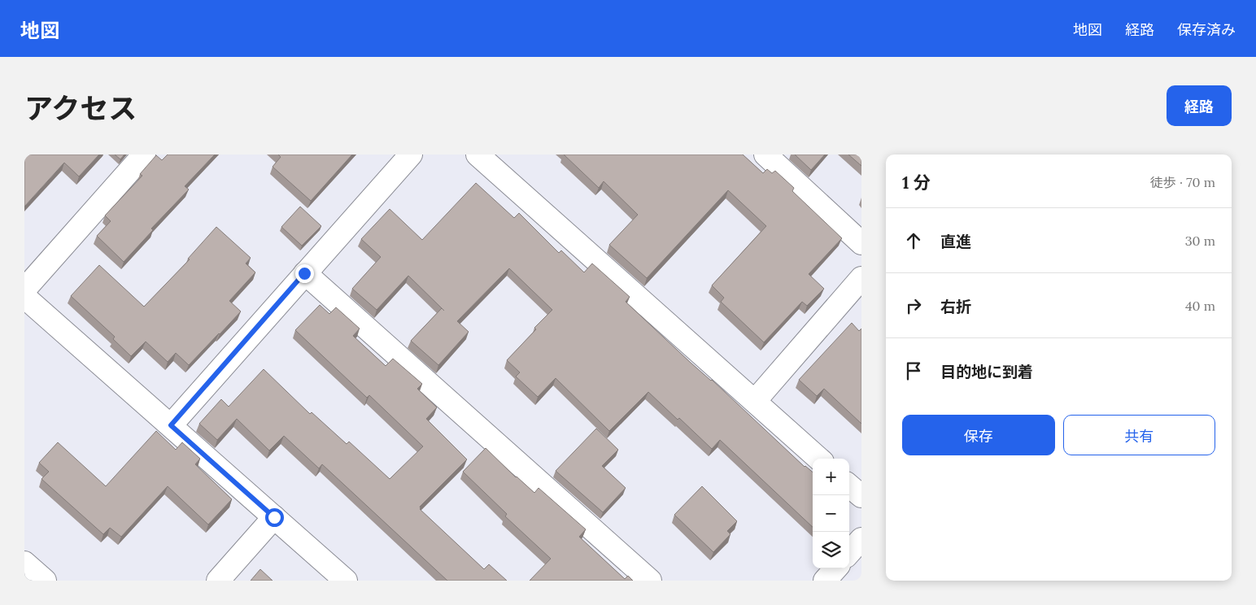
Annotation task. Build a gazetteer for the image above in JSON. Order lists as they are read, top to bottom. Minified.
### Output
{"page":{"header":"地図","nav":["地図","経路","保存済み"],"title":"アクセス","buttons":["経路",["保存","共有"]],"heading":["1 分","徒歩 · 70 m"],"list":[["直進","30 m"],["右折","40 m"],"目的地に到着"],"map_buttons":["+","−"]}}
